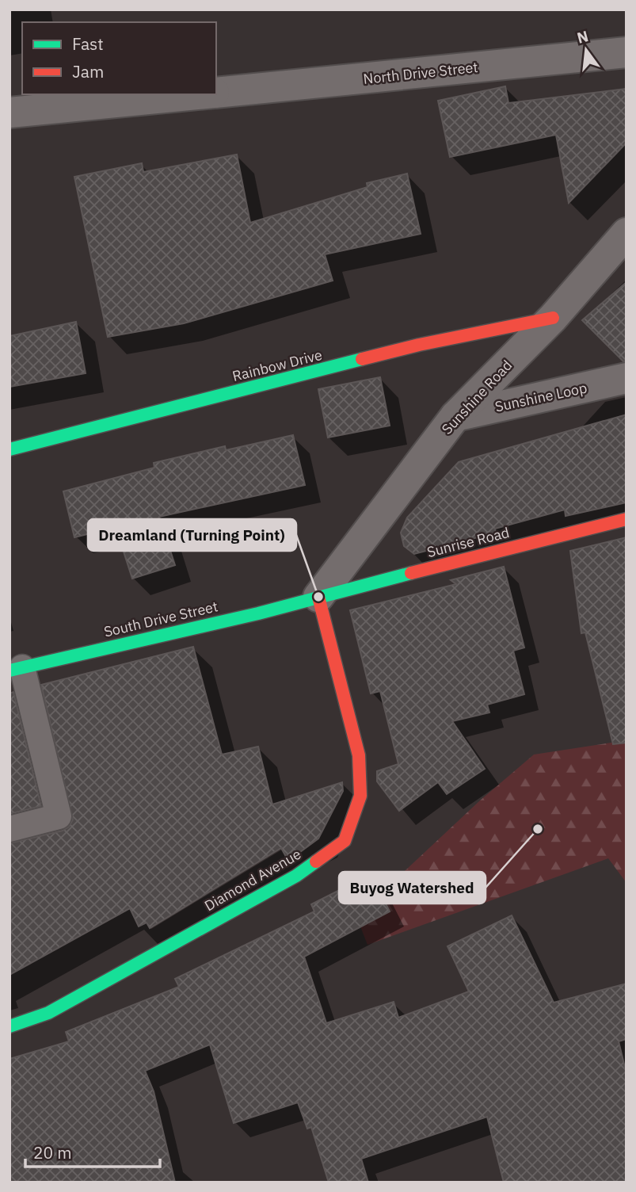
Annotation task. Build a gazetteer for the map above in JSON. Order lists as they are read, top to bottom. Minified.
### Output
{"streets":{"street":["North Drive Street","Rainbow Drive","Sunshine Road","Sunshine Loop","Sunrise Road","South Drive Street","Diamond Avenue"]},"crossings":[["Rainbow Drive","Sunshine Road"],["Sunshine Road","Sunshine Loop"],["Sunshine Road","Sunrise Road"],["Sunshine Road","South Drive Street"],["Sunshine Road","Diamond Avenue"],["Sunrise Road","South Drive Street"],["Sunrise Road","Diamond Avenue"],["South Drive Street","Diamond Avenue"]],"places":["Dreamland (Turning Point)","Buyog Watershed"],"legend":["Fast","Jam"],"scale_bar":"20 m","north":"top"}
